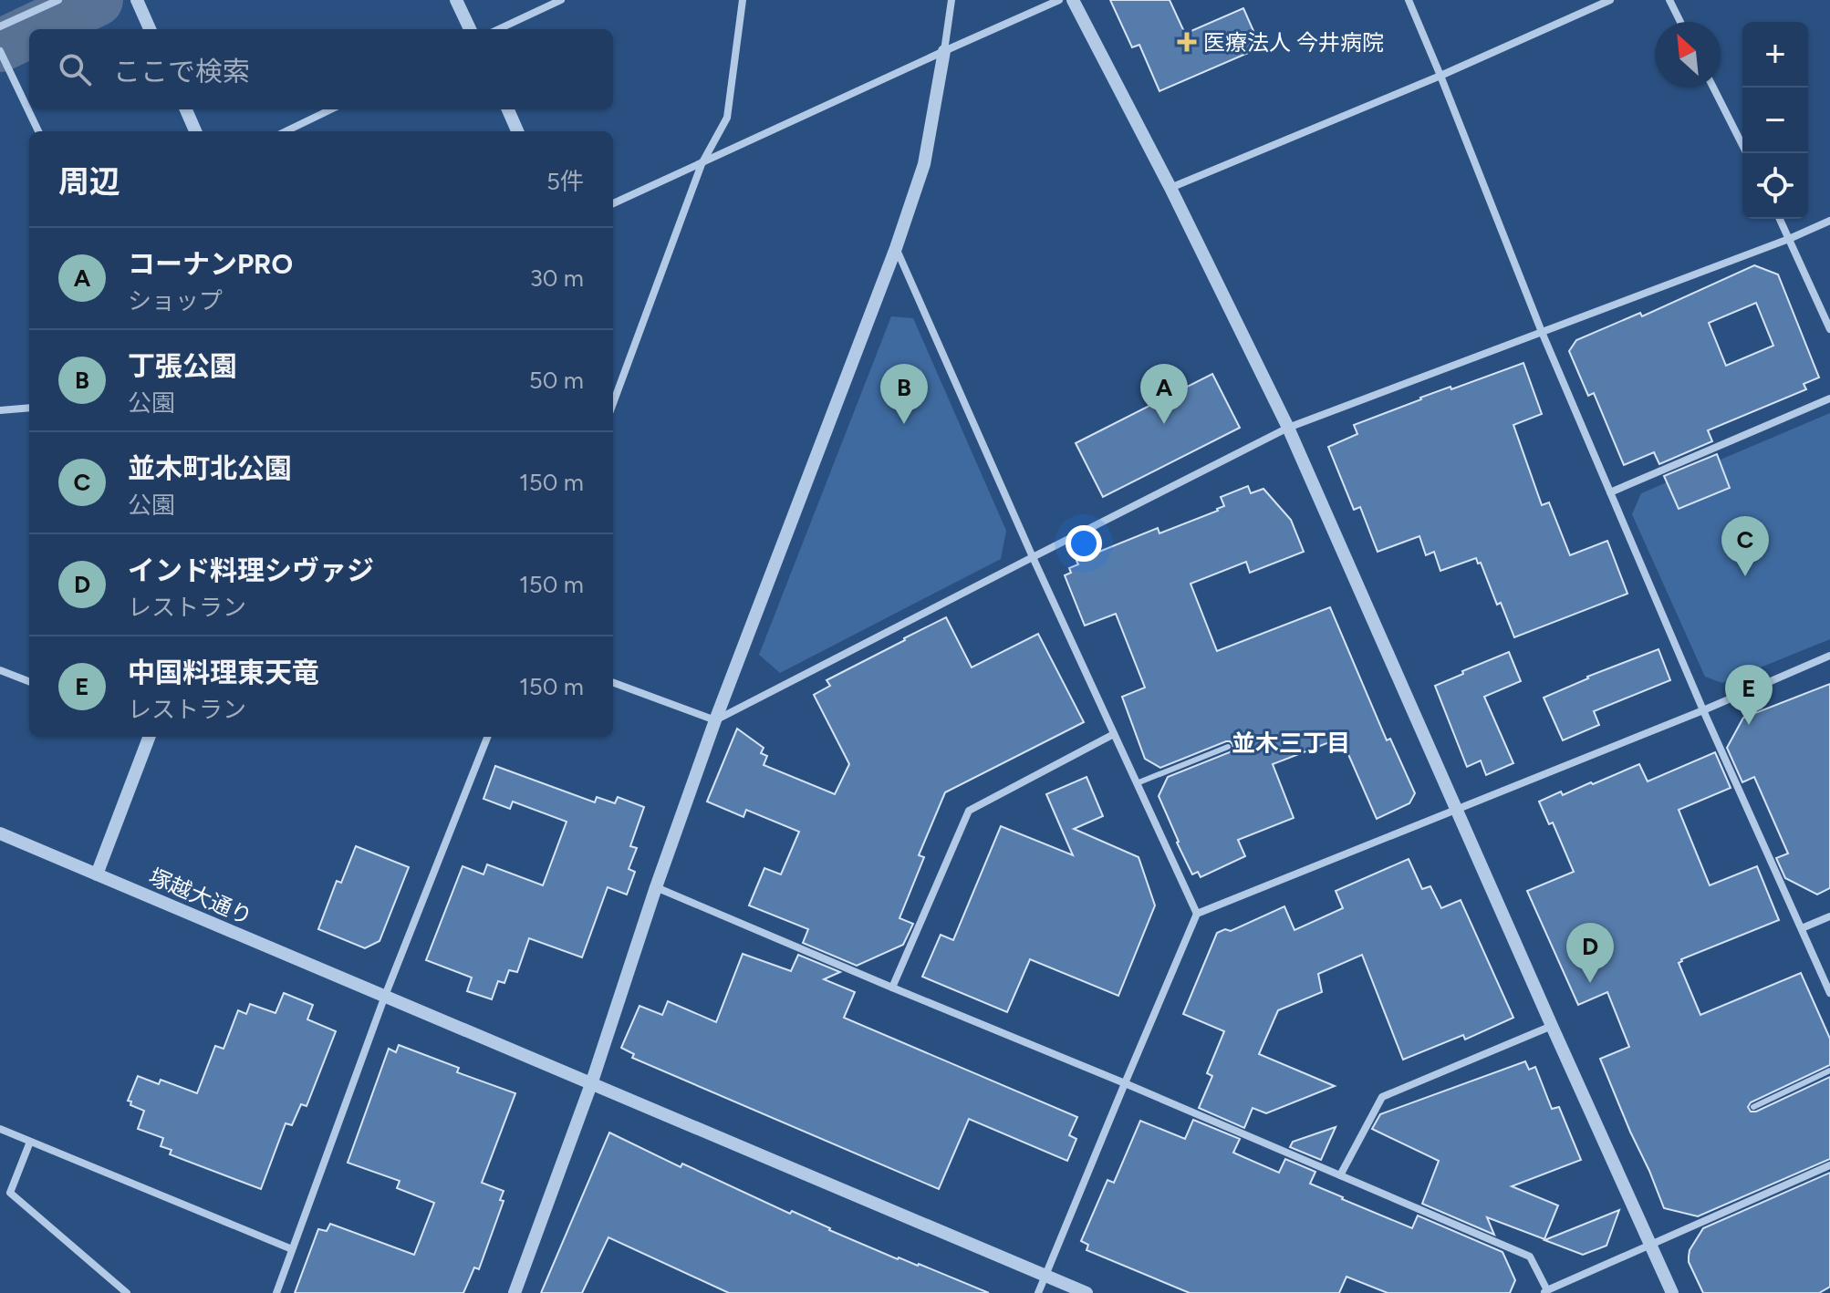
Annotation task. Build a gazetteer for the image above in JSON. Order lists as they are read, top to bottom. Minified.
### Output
{"streets":{"street":["塚越大通り"]},"districts":["並木三丁目"],"places":{"health":["医療法人 今井病院"]},"north":"top left","page":{"map_buttons":["+","−"],"search":"ここで検索","heading":["周辺","5件"],"list":[{"mark":"A","name":"コーナンPRO","note":"ショップ","value":"30 m"},{"mark":"B","name":"丁張公園","note":"公園","value":"50 m"},{"mark":"C","name":"並木町北公園","note":"公園","value":"150 m"},{"mark":"D","name":"インド料理シヴァジ","note":"レストラン","value":"150 m"},{"mark":"E","name":"中国料理東天竜","note":"レストラン","value":"150 m"}],"pins":["A","B","C","E","D"]}}
